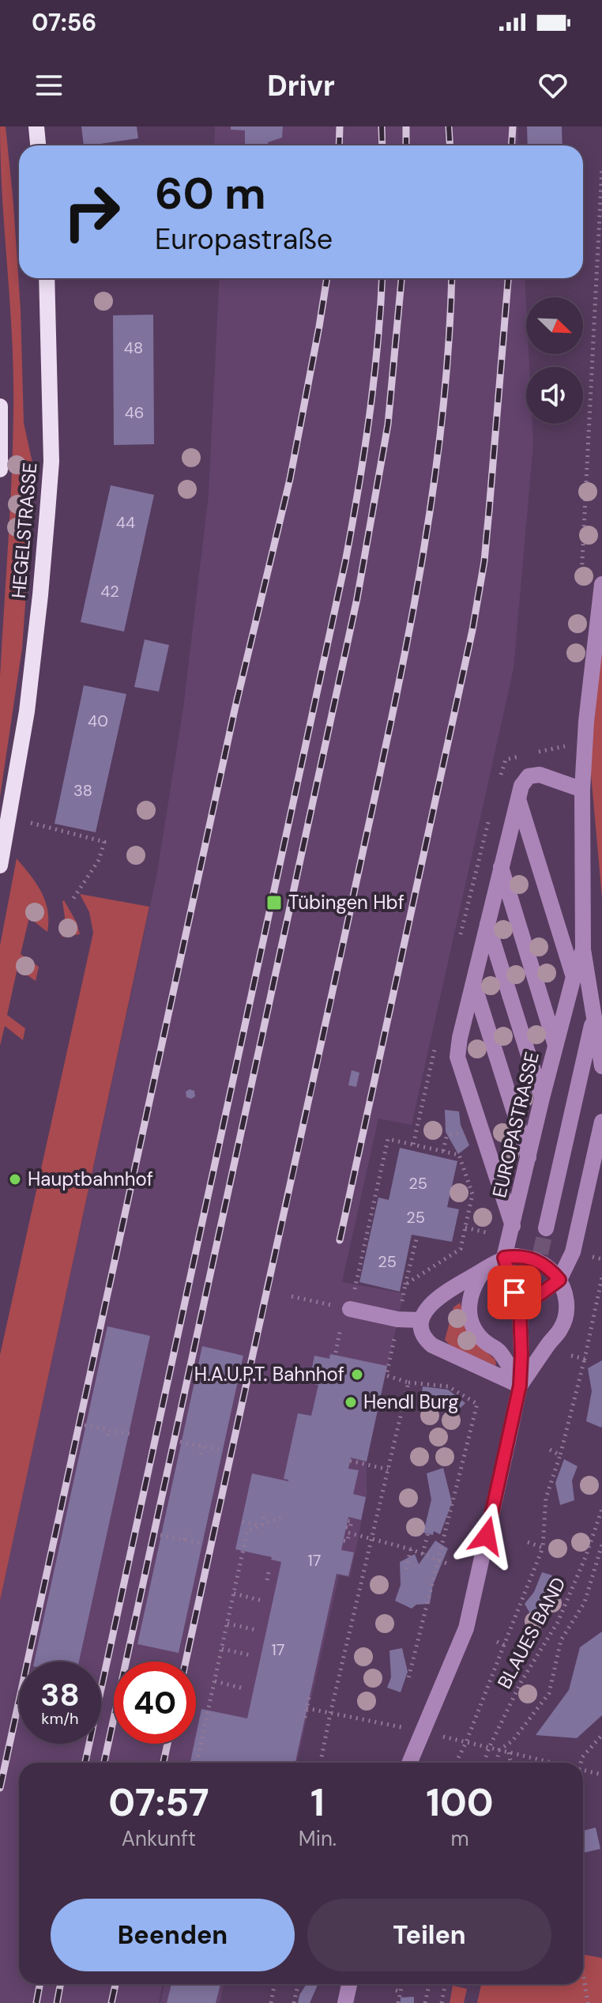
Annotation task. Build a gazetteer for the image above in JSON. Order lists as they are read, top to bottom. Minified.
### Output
{"streets":{"main road":["HEGELSTRASSE"],"street":["EUROPASTRASSE"],"path":["BLAUES BAND"]},"places":{"transit":["Tübingen Hbf"],"other":["Hauptbahnhof","H.A.U.P.T. Bahnhof","Hendl Burg"]},"house_numbers":["48","46","44","42","40","38","25","25","25","17","17"],"north":"bottom right","page":{"status":"07:56","header":"Drivr","turn":["60 m","Europastraße"],"speed":"38 km/h","limit":"40","eta":["07:57","Ankunft","1","Min.","100","m"],"buttons":["Beenden","Teilen"]}}
